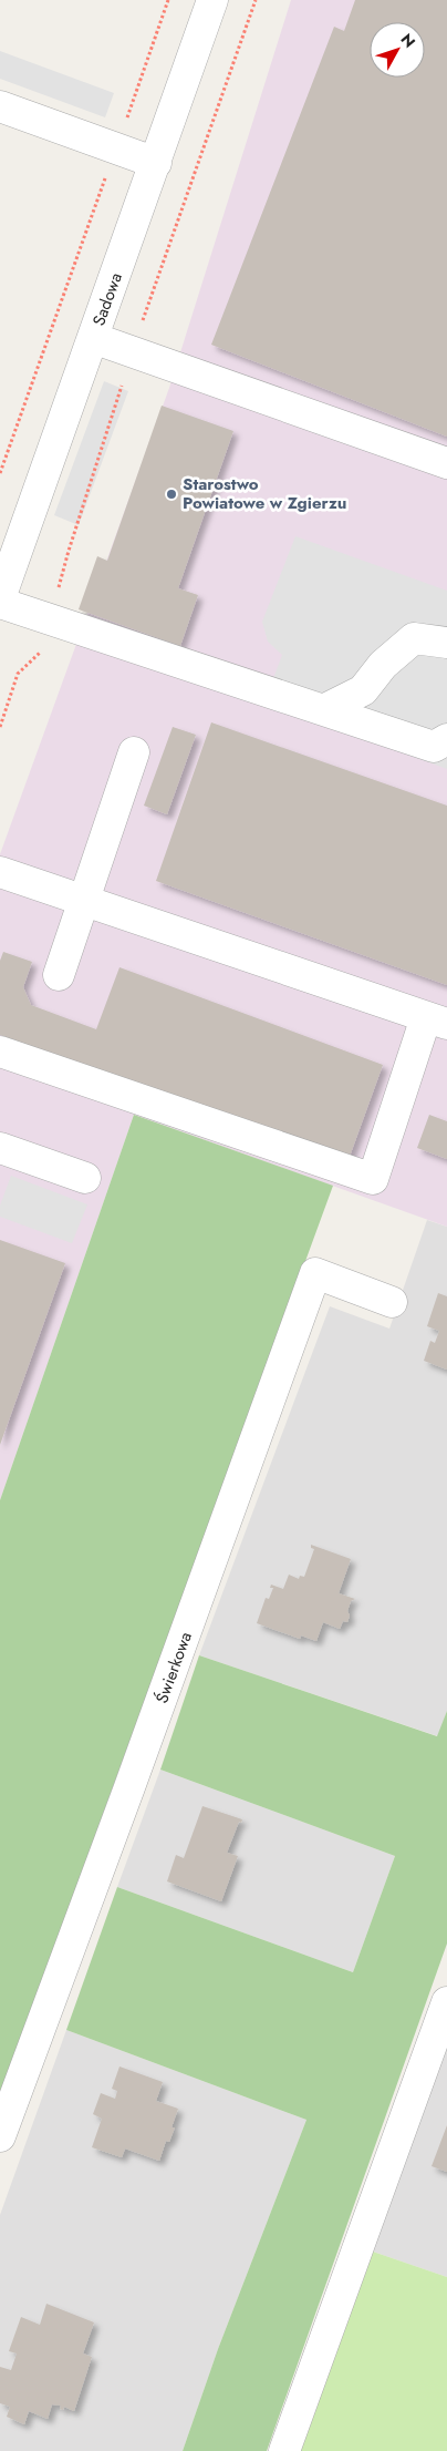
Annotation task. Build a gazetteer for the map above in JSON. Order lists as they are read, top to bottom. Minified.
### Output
{"streets":{"street":["Sadowa","Świerkowa"]},"places":["Starostwo Powiatowe w Zgierzu"],"north":"top right"}
